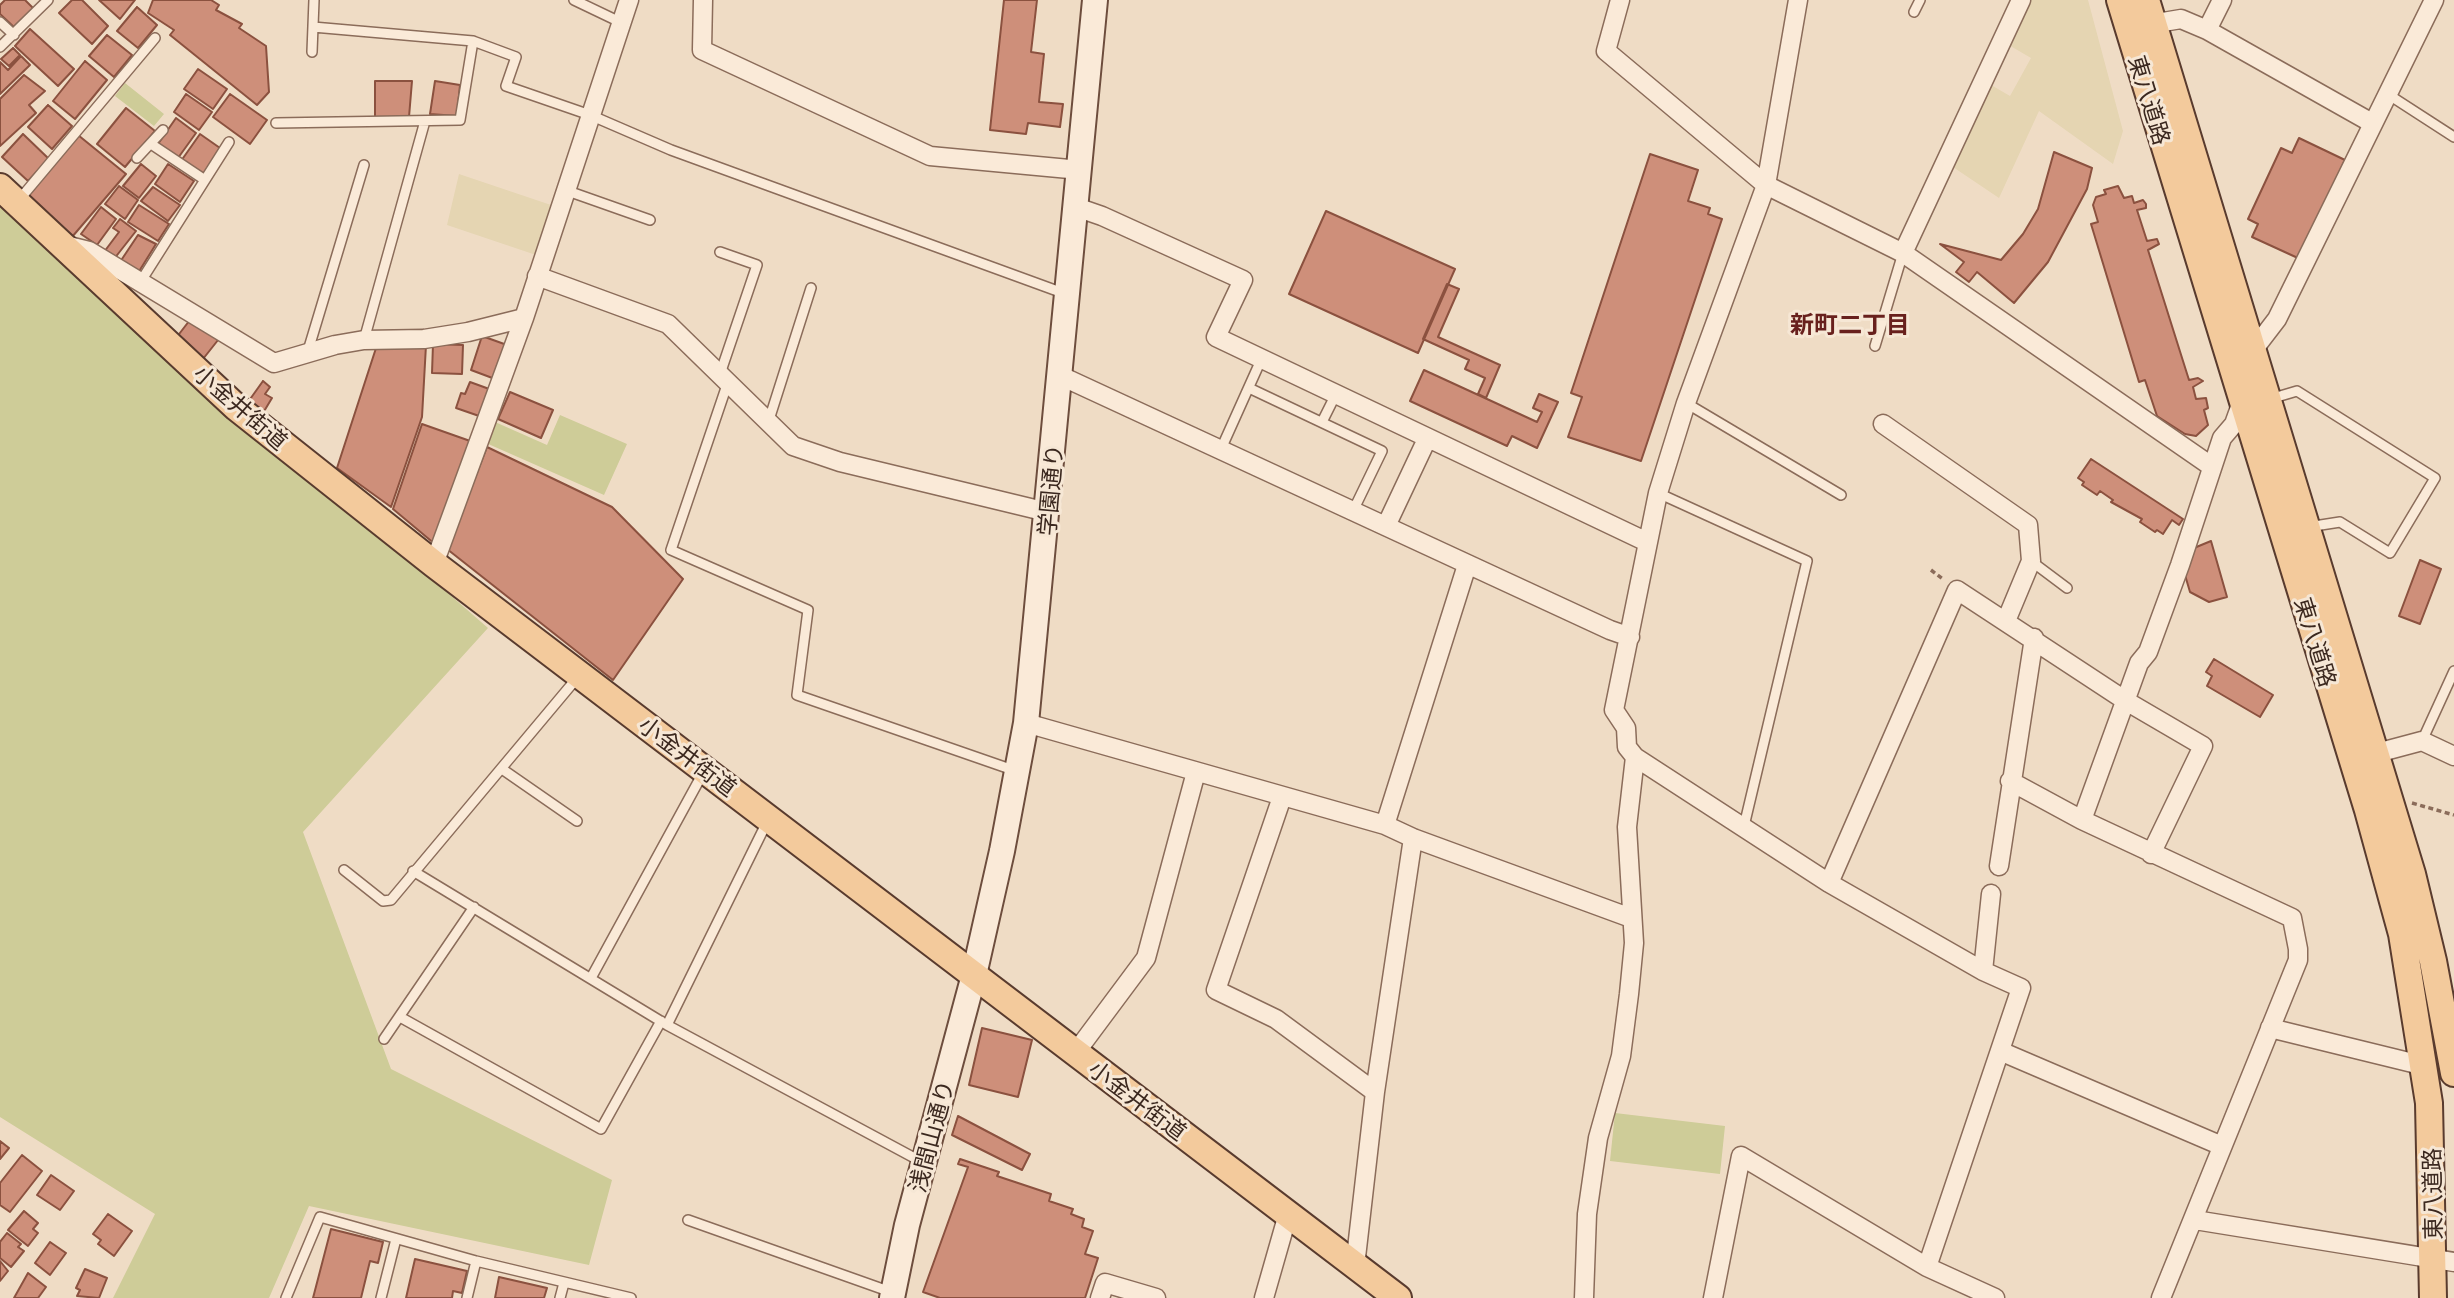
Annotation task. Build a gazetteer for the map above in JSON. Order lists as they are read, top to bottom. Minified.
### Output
{"streets":{"main road":["東八道路","小金井街道"],"street":["学園通り","浅間山通り"]},"crossings":[["小金井街道","学園通り"],["小金井街道","浅間山通り"],["学園通り","浅間山通り"]],"districts":["新町二丁目"]}
